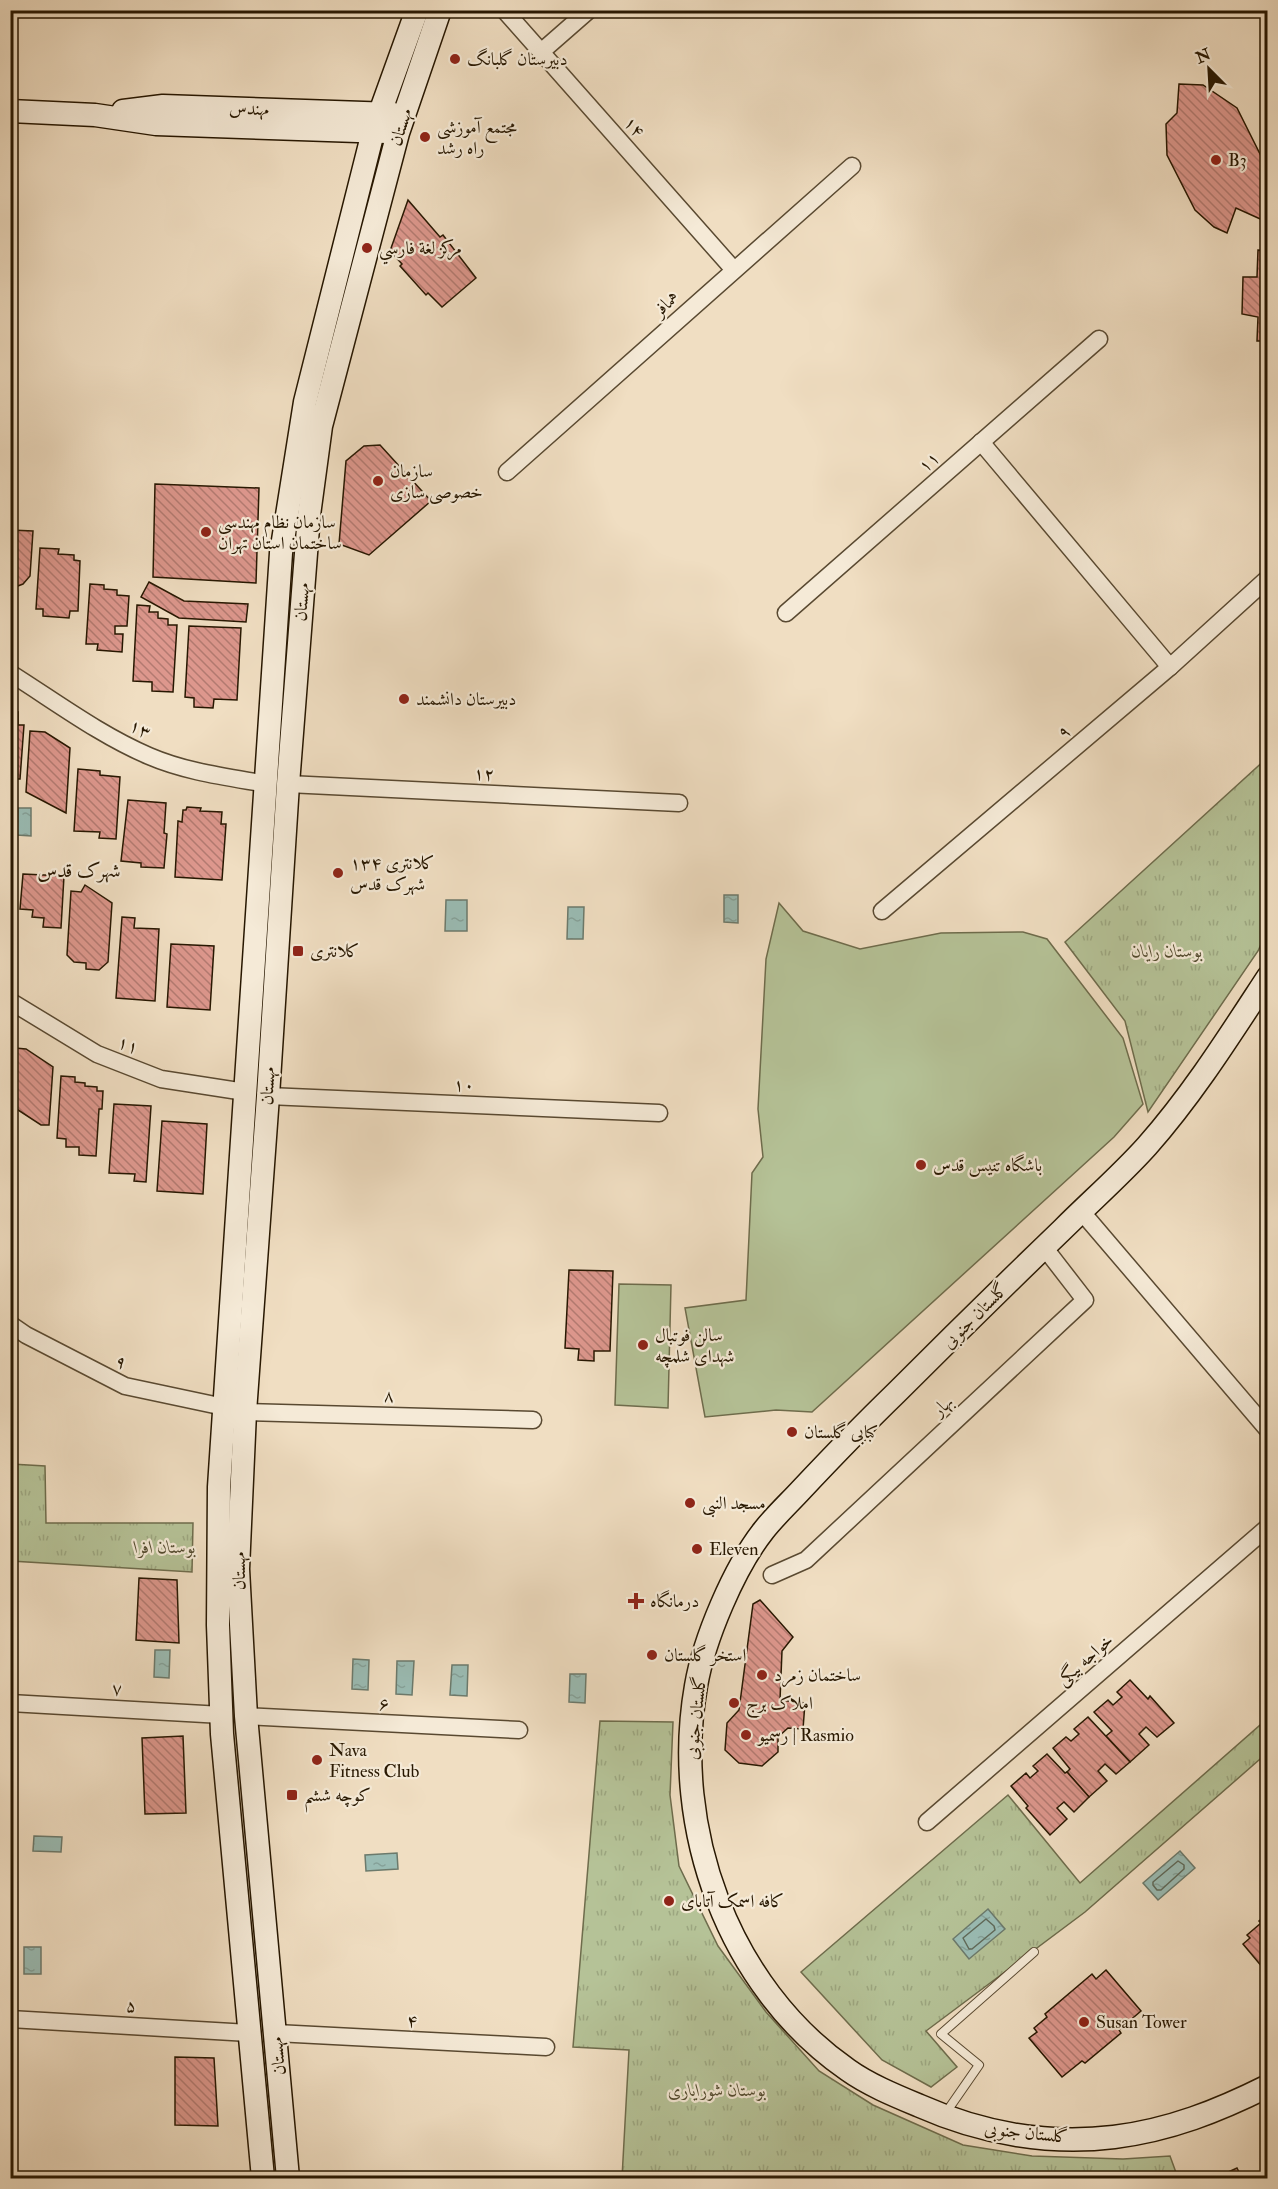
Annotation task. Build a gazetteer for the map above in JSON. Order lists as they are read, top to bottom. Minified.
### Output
{"streets":{"street":["مهندس","مهستان","۱۴","همافر","۱۱","۱۳","۹","۱۲","۱۰","گلستان جنوبی","۸","بهار","خواجه بیگی","۷","۶","۵","۴"]},"crossings":[["مهندس","مهستان"],["مهستان","۱۳"],["مهستان","۹"],["مهستان","۱۲"],["مهستان","۱۰"],["مهستان","۸"],["مهستان","۶"],["مهستان","۴"],["۱۴","همافر"],["۱۳","۱۲"],["۹","۸"],["گلستان جنوبی","بهار"]],"districts":["شهرک قدس"],"parks":["بوستان رایان","بوستان افرا","بوستان شورایاری"],"places":{"other":["دبیرستان گلبانگ","مجتمع آموزشی راه رشد","B3","مركز لغة فارسي","سازمان خصوصی سازی","سازمان نظام مهندسی ساختمان استان تهران","دبیرستان دانشمند","کلانتری ۱۳۴ شهرک قدس","باشگاه تنیس قدس","سالن فوتبال شهدای شلمچه","کبابی گلستان","مسجد النبی","Eleven","استخر گلستان","ساختمان زمرد","املاک برج","رسمیو | Rasmio","Nava Fitness Club","کافه اسمک آتابای","Susan Tower"],"transit":["کلانتری","کوچه ششم"],"health":["درمانگاه"]},"north":"top left"}
